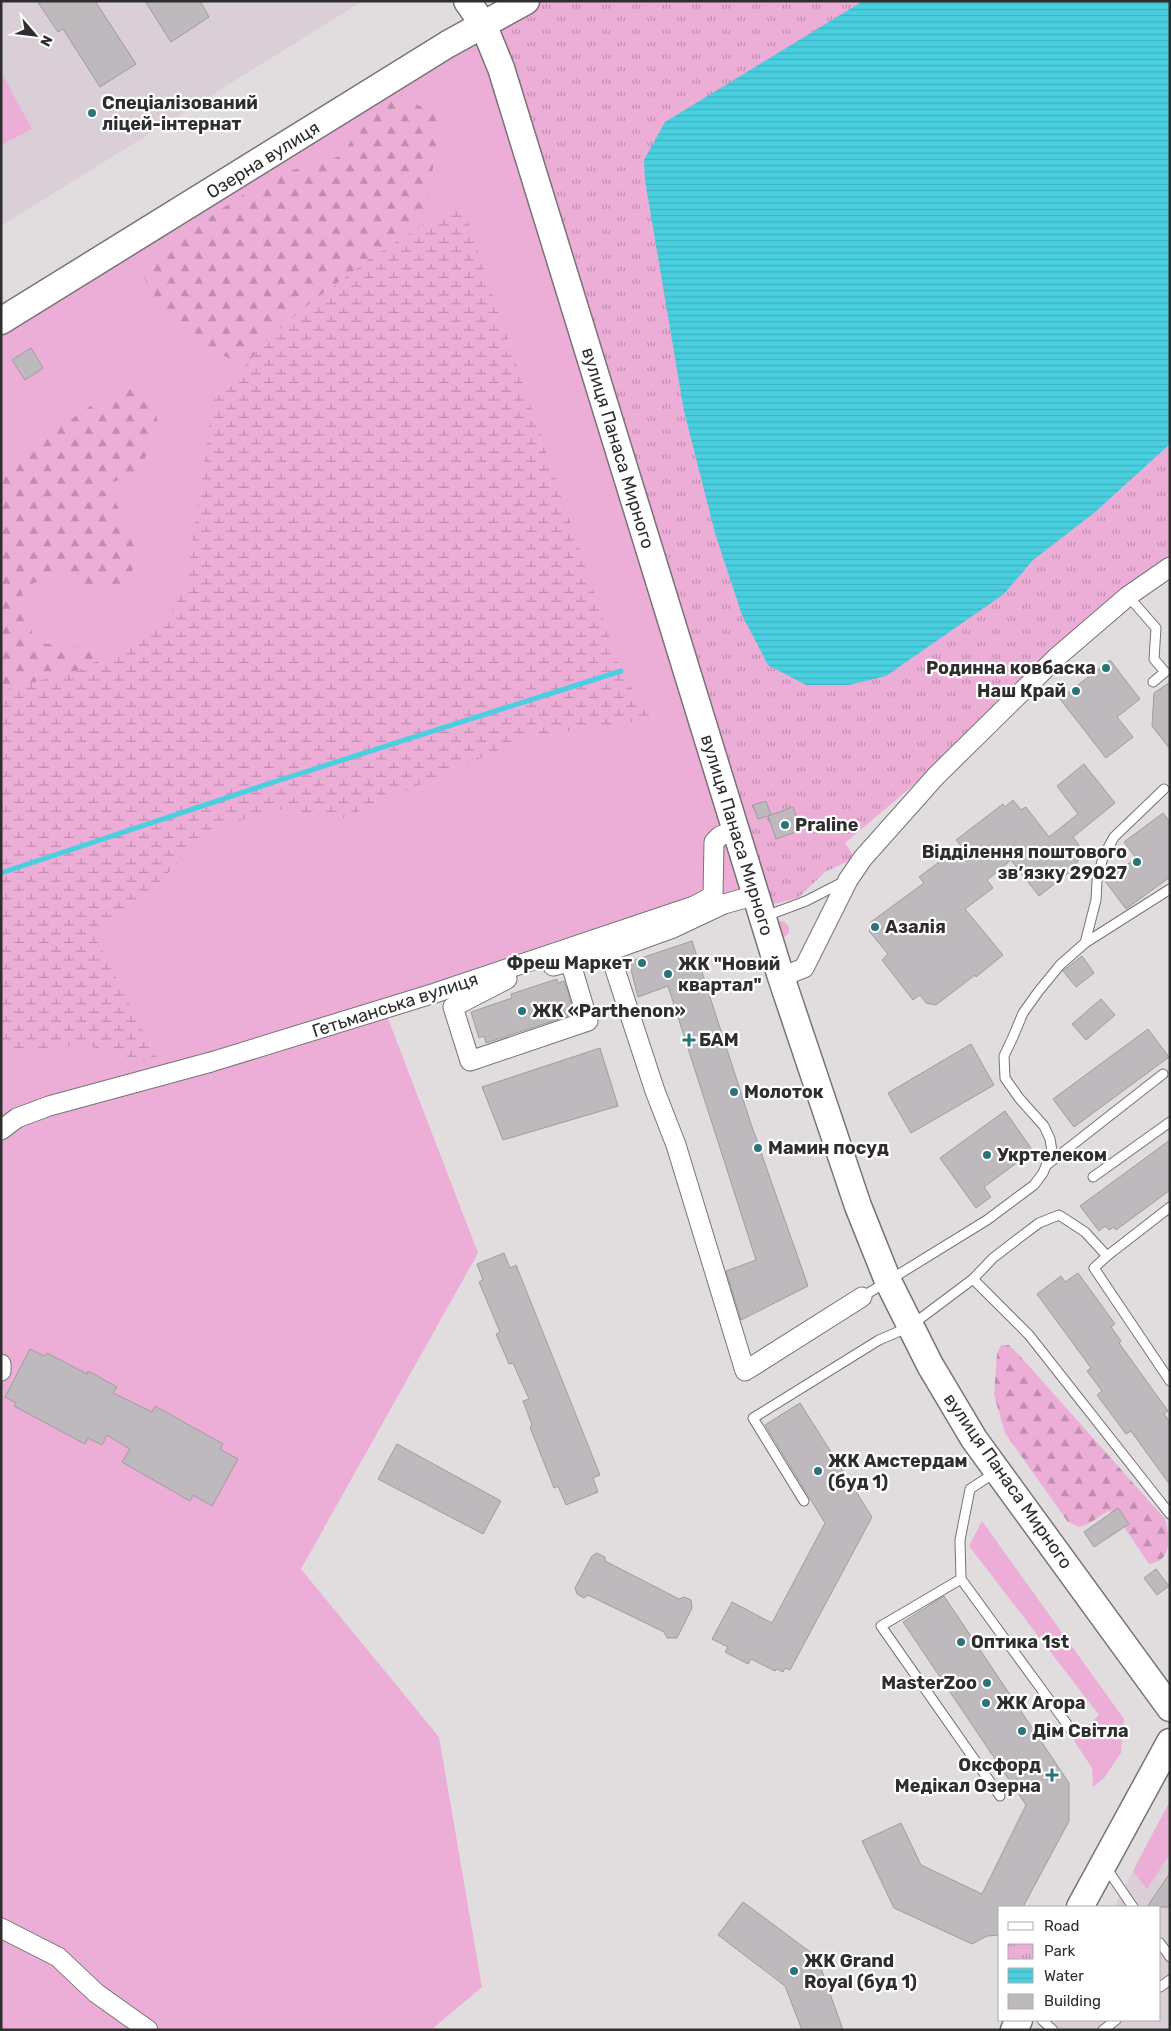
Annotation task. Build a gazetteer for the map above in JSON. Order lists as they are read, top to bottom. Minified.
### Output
{"streets":{"main road":["Озерна вулиця","вулиця Панаса Мирного"],"street":["Гетьманська вулиця"]},"crossings":[["Озерна вулиця","вулиця Панаса Мирного"],["вулиця Панаса Мирного","Гетьманська вулиця"]],"places":{"other":["Спеціалізований ліцей-інтернат","Родинна ковбаска","Наш Край","Praline","Відділення поштового зв’язку 29027","Азалія","Фреш Маркет","ЖК \"Новий квартал\"","ЖК «Parthenon»","Молоток","Мамин посуд","Укртелеком","ЖК Амстердам (буд 1)","Оптика 1st","MasterZoo","ЖК Агора","Дім Світла","ЖК Grand Royal (буд 1)"],"health":["БАМ","Оксфорд Медікал Озерна"]},"legend":["Road","Park","Water","Building"],"north":"bottom right"}
